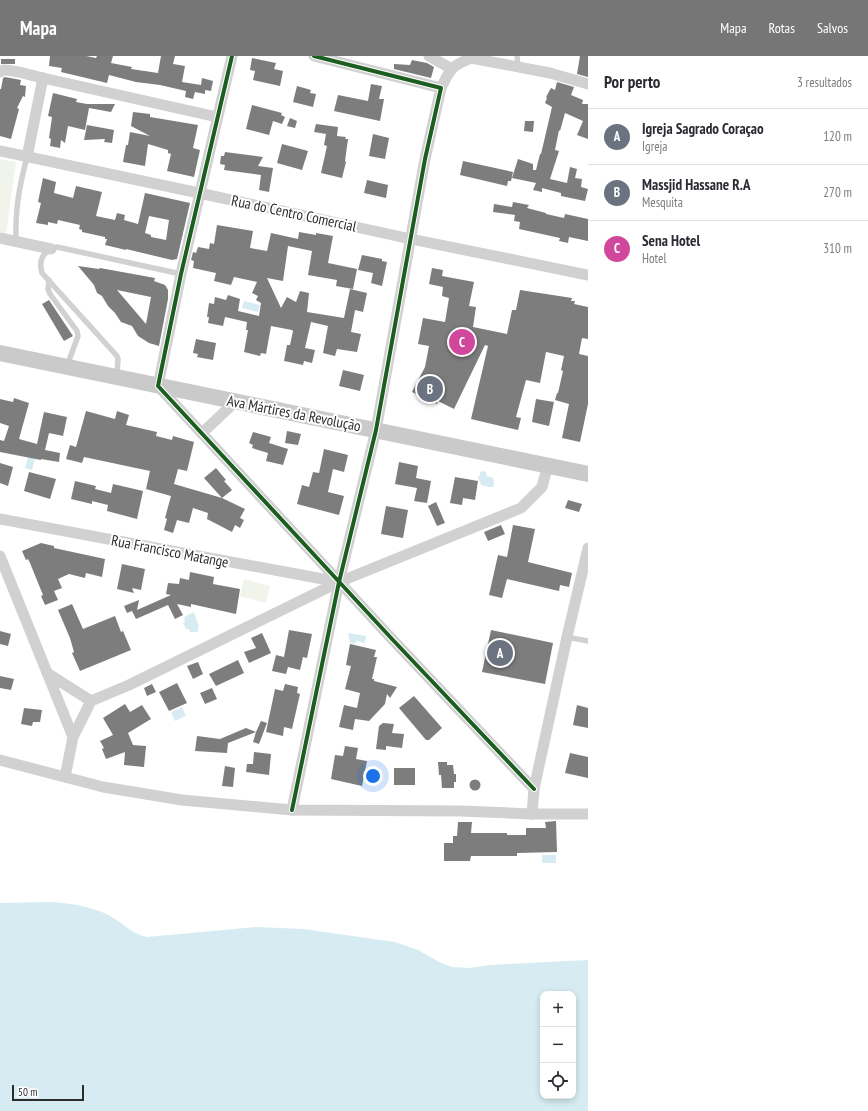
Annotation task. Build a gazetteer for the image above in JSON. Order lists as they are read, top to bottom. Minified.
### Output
{"streets":{"street":["Rua do Centro Comercial","Ava Mártires da Revolução","Rua Francisco Matange"]},"scale_bar":"50 m","page":{"header":"Mapa","nav":["Mapa","Rotas","Salvos"],"heading":["Por perto","3 resultados"],"list":[{"mark":"A","name":"Igreja Sagrado Coraçao","note":"Igreja","value":"120 m"},{"mark":"B","name":"Massjid Hassane R.A","note":"Mesquita","value":"270 m"},{"mark":"C","name":"Sena Hotel","note":"Hotel","value":"310 m"}],"pins":["C","B","A"],"map_buttons":["+","−"],"scale":"50 m"}}
